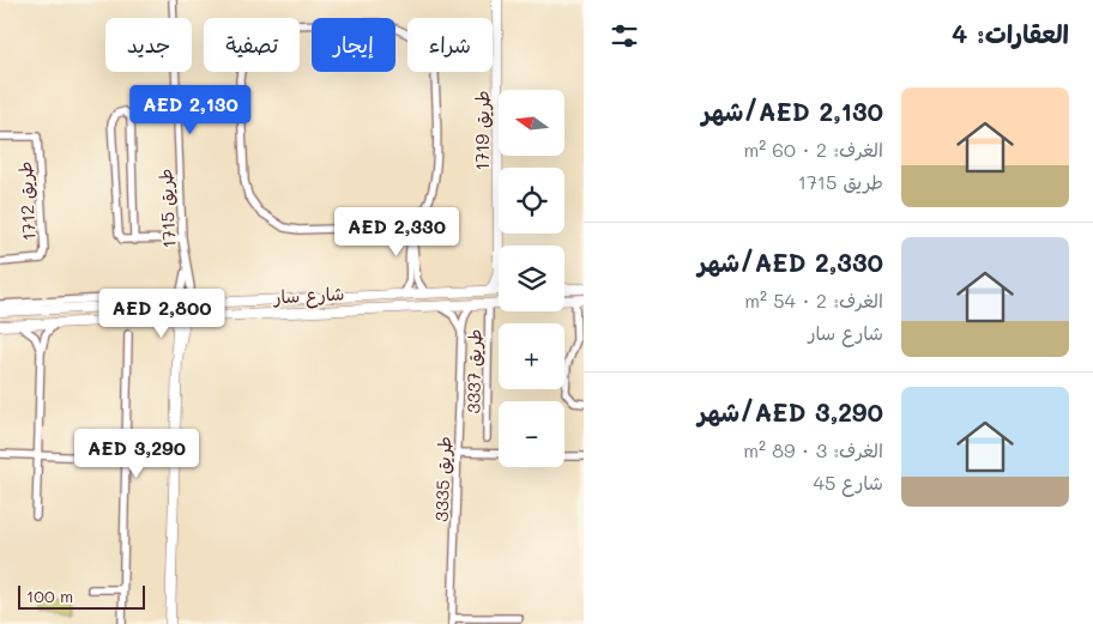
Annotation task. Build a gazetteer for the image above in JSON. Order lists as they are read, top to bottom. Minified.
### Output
{"streets":{"street":["طريق 1719","طريق 1712","طريق 1715","شارع سار","طريق 3337","طريق 3335"]},"crossings":[["طريق 1719","شارع سار"],["طريق 1715","شارع سار"],["شارع سار","طريق 3337"],["شارع سار","طريق 3335"]],"scale_bar":"100 m","north":"left","page":{"heading":"العقارات: 4","chip":["شراء","إيجار","تصفية","جديد"],"list":[{"name":"AED 2,130/شهر","note":"الغرف: 2 · 60 m² · طريق 1715"},{"name":"AED 2,330/شهر","note":"الغرف: 2 · 54 m² · شارع سار"},{"name":"AED 3,290/شهر","note":"الغرف: 3 · 89 m² · شارع 45"}],"price":["AED 2,130","AED 2,330","AED 2,800","AED 3,290"],"map_buttons":["+","−"],"scale":"100 m"}}
